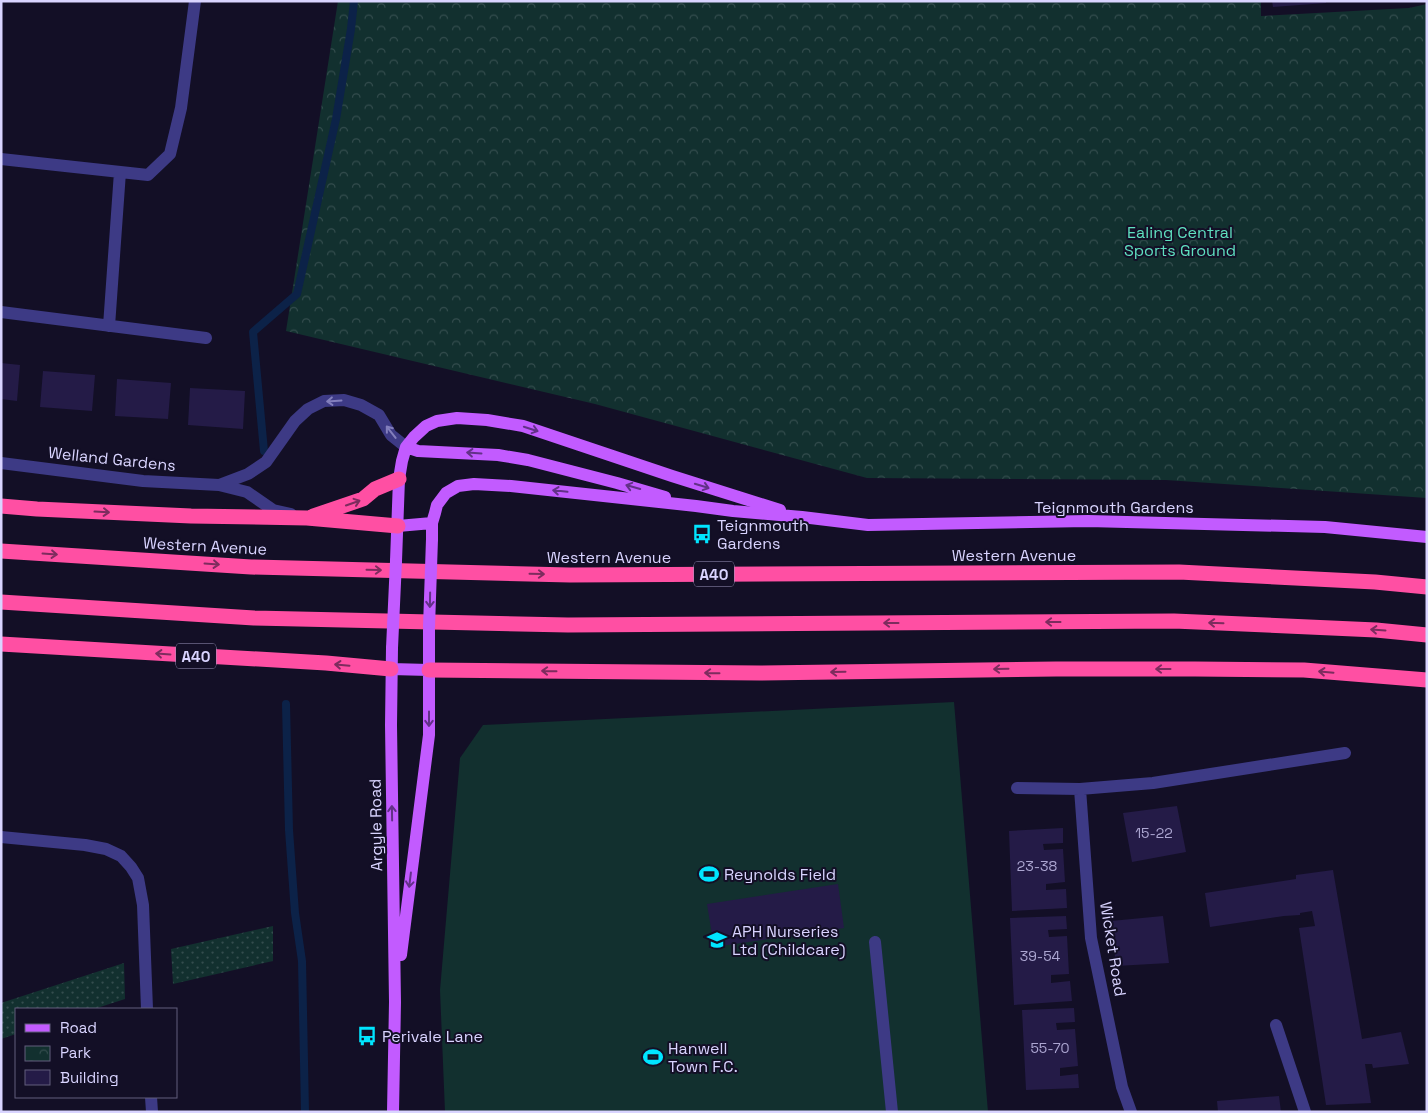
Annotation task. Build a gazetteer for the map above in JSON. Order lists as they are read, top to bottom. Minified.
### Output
{"streets":{"highway":["Western Avenue","A40"],"main road":["Teignmouth Gardens","Argyle Road"],"street":["Welland Gardens","Wicket Road"]},"crossings":[["Welland Gardens","Argyle Road"],["A40","Argyle Road"]],"parks":["Ealing Central Sports Ground"],"places":{"bus stop":["Teignmouth Gardens","Perivale Lane"],"sports":["Reynolds Field","Hanwell Town F.C."],"school or university":["APH Nurseries Ltd (Childcare)"]},"house_numbers":["15-22","23-38","39-54","55-70"],"legend":["Road","Park","Building"]}
